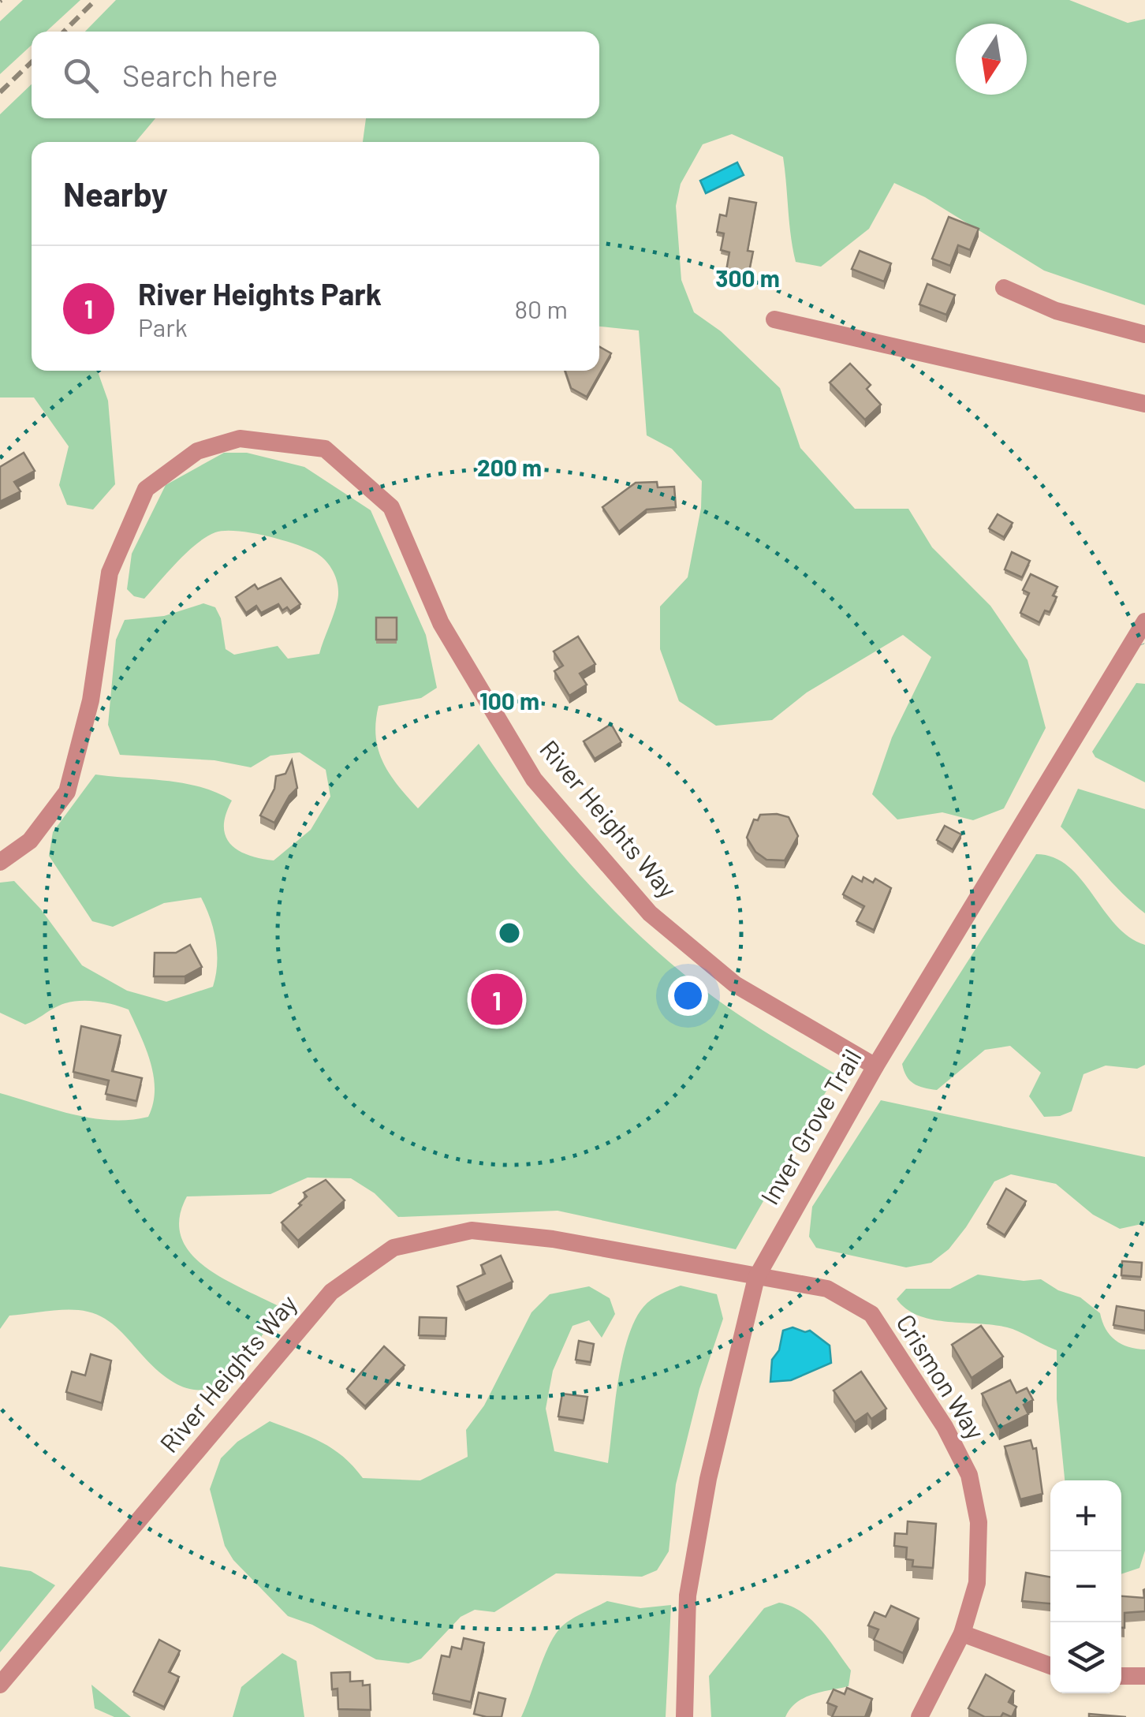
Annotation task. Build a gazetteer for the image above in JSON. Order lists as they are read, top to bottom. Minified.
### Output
{"streets":{"street":["River Heights Way","Inver Grove Trail","Crismon Way"]},"crossings":[["River Heights Way","Inver Grove Trail"],["River Heights Way","Crismon Way"],["Inver Grove Trail","Crismon Way"]],"north":"bottom","page":{"search":"Search here","heading":"Nearby","list":[{"mark":"1","name":"River Heights Park","note":"Park","value":"80 m"}],"pins":"1","map_buttons":["+","−"]},"rings":["300 m","200 m","100 m"]}
